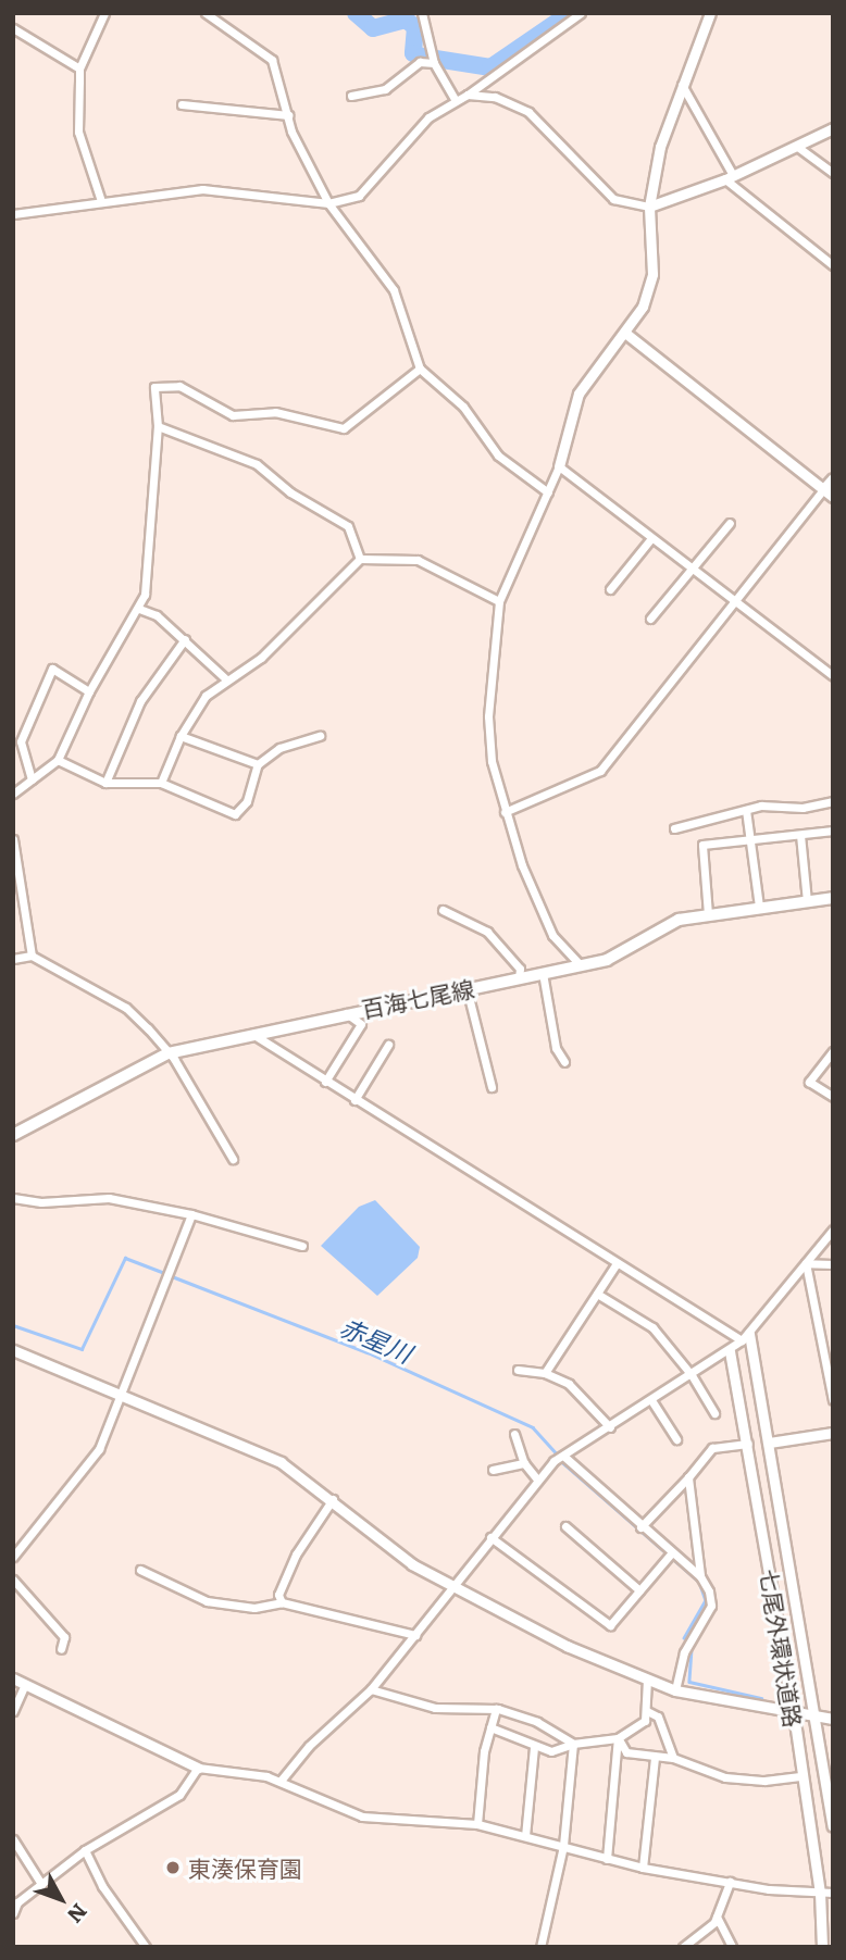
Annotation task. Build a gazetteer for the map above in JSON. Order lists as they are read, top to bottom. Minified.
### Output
{"streets":{"main road":["百海七尾線"],"street":["七尾外環状道路"]},"water":["赤星川"],"places":["東湊保育園"],"north":"bottom right"}
